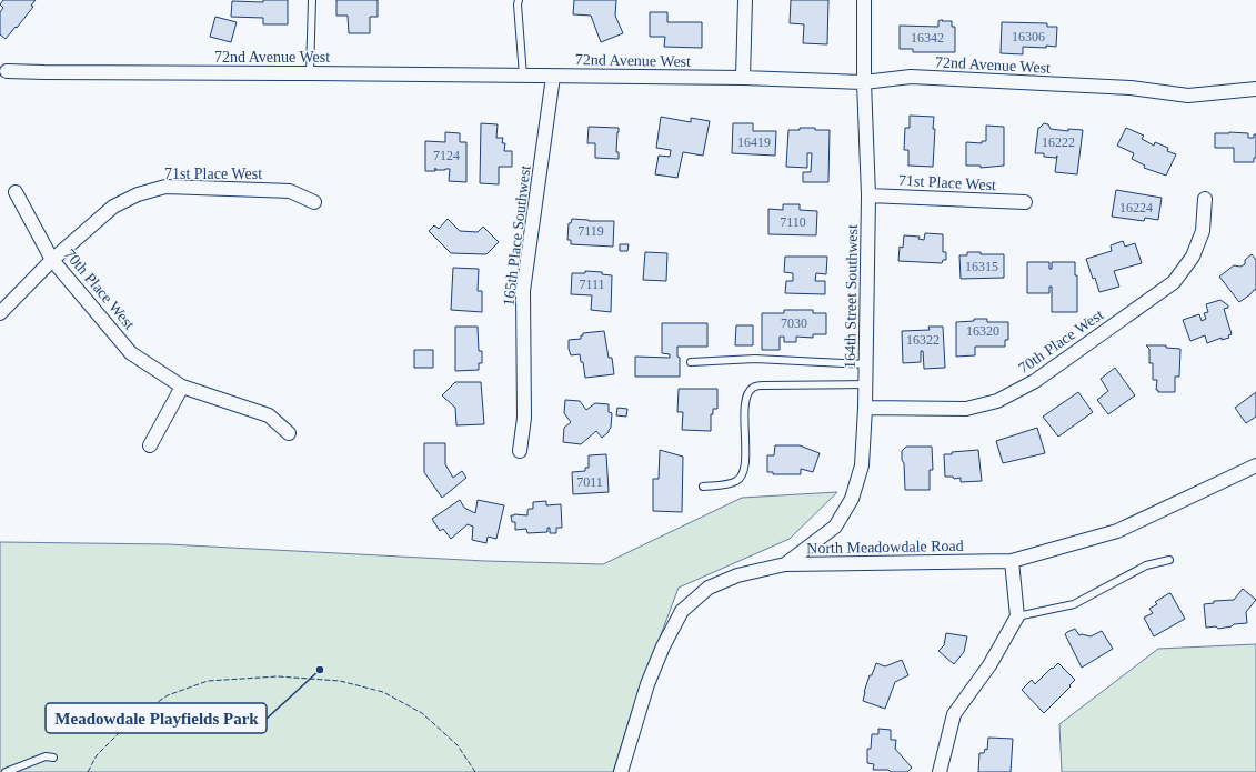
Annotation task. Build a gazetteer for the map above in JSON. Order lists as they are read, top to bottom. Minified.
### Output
{"streets":{"street":["72nd Avenue West","71st Place West","165th Place Southwest","70th Place West","164th Street Southwest","North Meadowdale Road"]},"crossings":[["72nd Avenue West","165th Place Southwest"],["72nd Avenue West","164th Street Southwest"],["71st Place West","70th Place West"],["71st Place West","164th Street Southwest"],["70th Place West","164th Street Southwest"],["164th Street Southwest","North Meadowdale Road"]],"places":["Meadowdale Playfields Park"],"house_numbers":["16306","16342","16419","16222","7124","16224","7110","7119","16315","7111","7030","16320","16322","7011"]}
